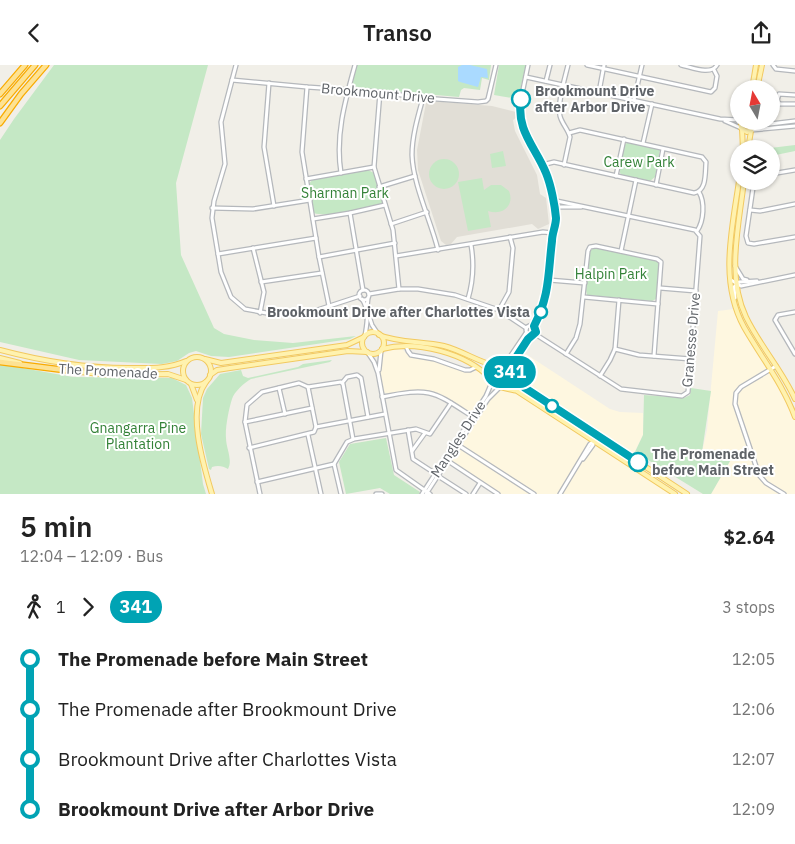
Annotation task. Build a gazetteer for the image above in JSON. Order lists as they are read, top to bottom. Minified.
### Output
{"streets":{"main road":["The Promenade"],"street":["Brookmount Drive","Granesse Drive","Mangles Drive"]},"parks":["Carew Park","Sharman Park","Halpin Park","Gnangarra Pine Plantation"],"places":["Brookmount Drive after Arbor Drive","Brookmount Drive after Charlottes Vista","The Promenade before Main Street"],"lines":["bus line 341"],"north":"top","page":{"header":"Transo","on_map":"341","heading":["5 min","12:04 – 12:09 · Bus","$2.64"],"legs":["1","341","3 stops"],"list":[{"name":"The Promenade before Main Street","value":"12:05"},{"name":"The Promenade after Brookmount Drive","value":"12:06"},{"name":"Brookmount Drive after Charlottes Vista","value":"12:07"},{"name":"Brookmount Drive after Arbor Drive","value":"12:09"}]}}
